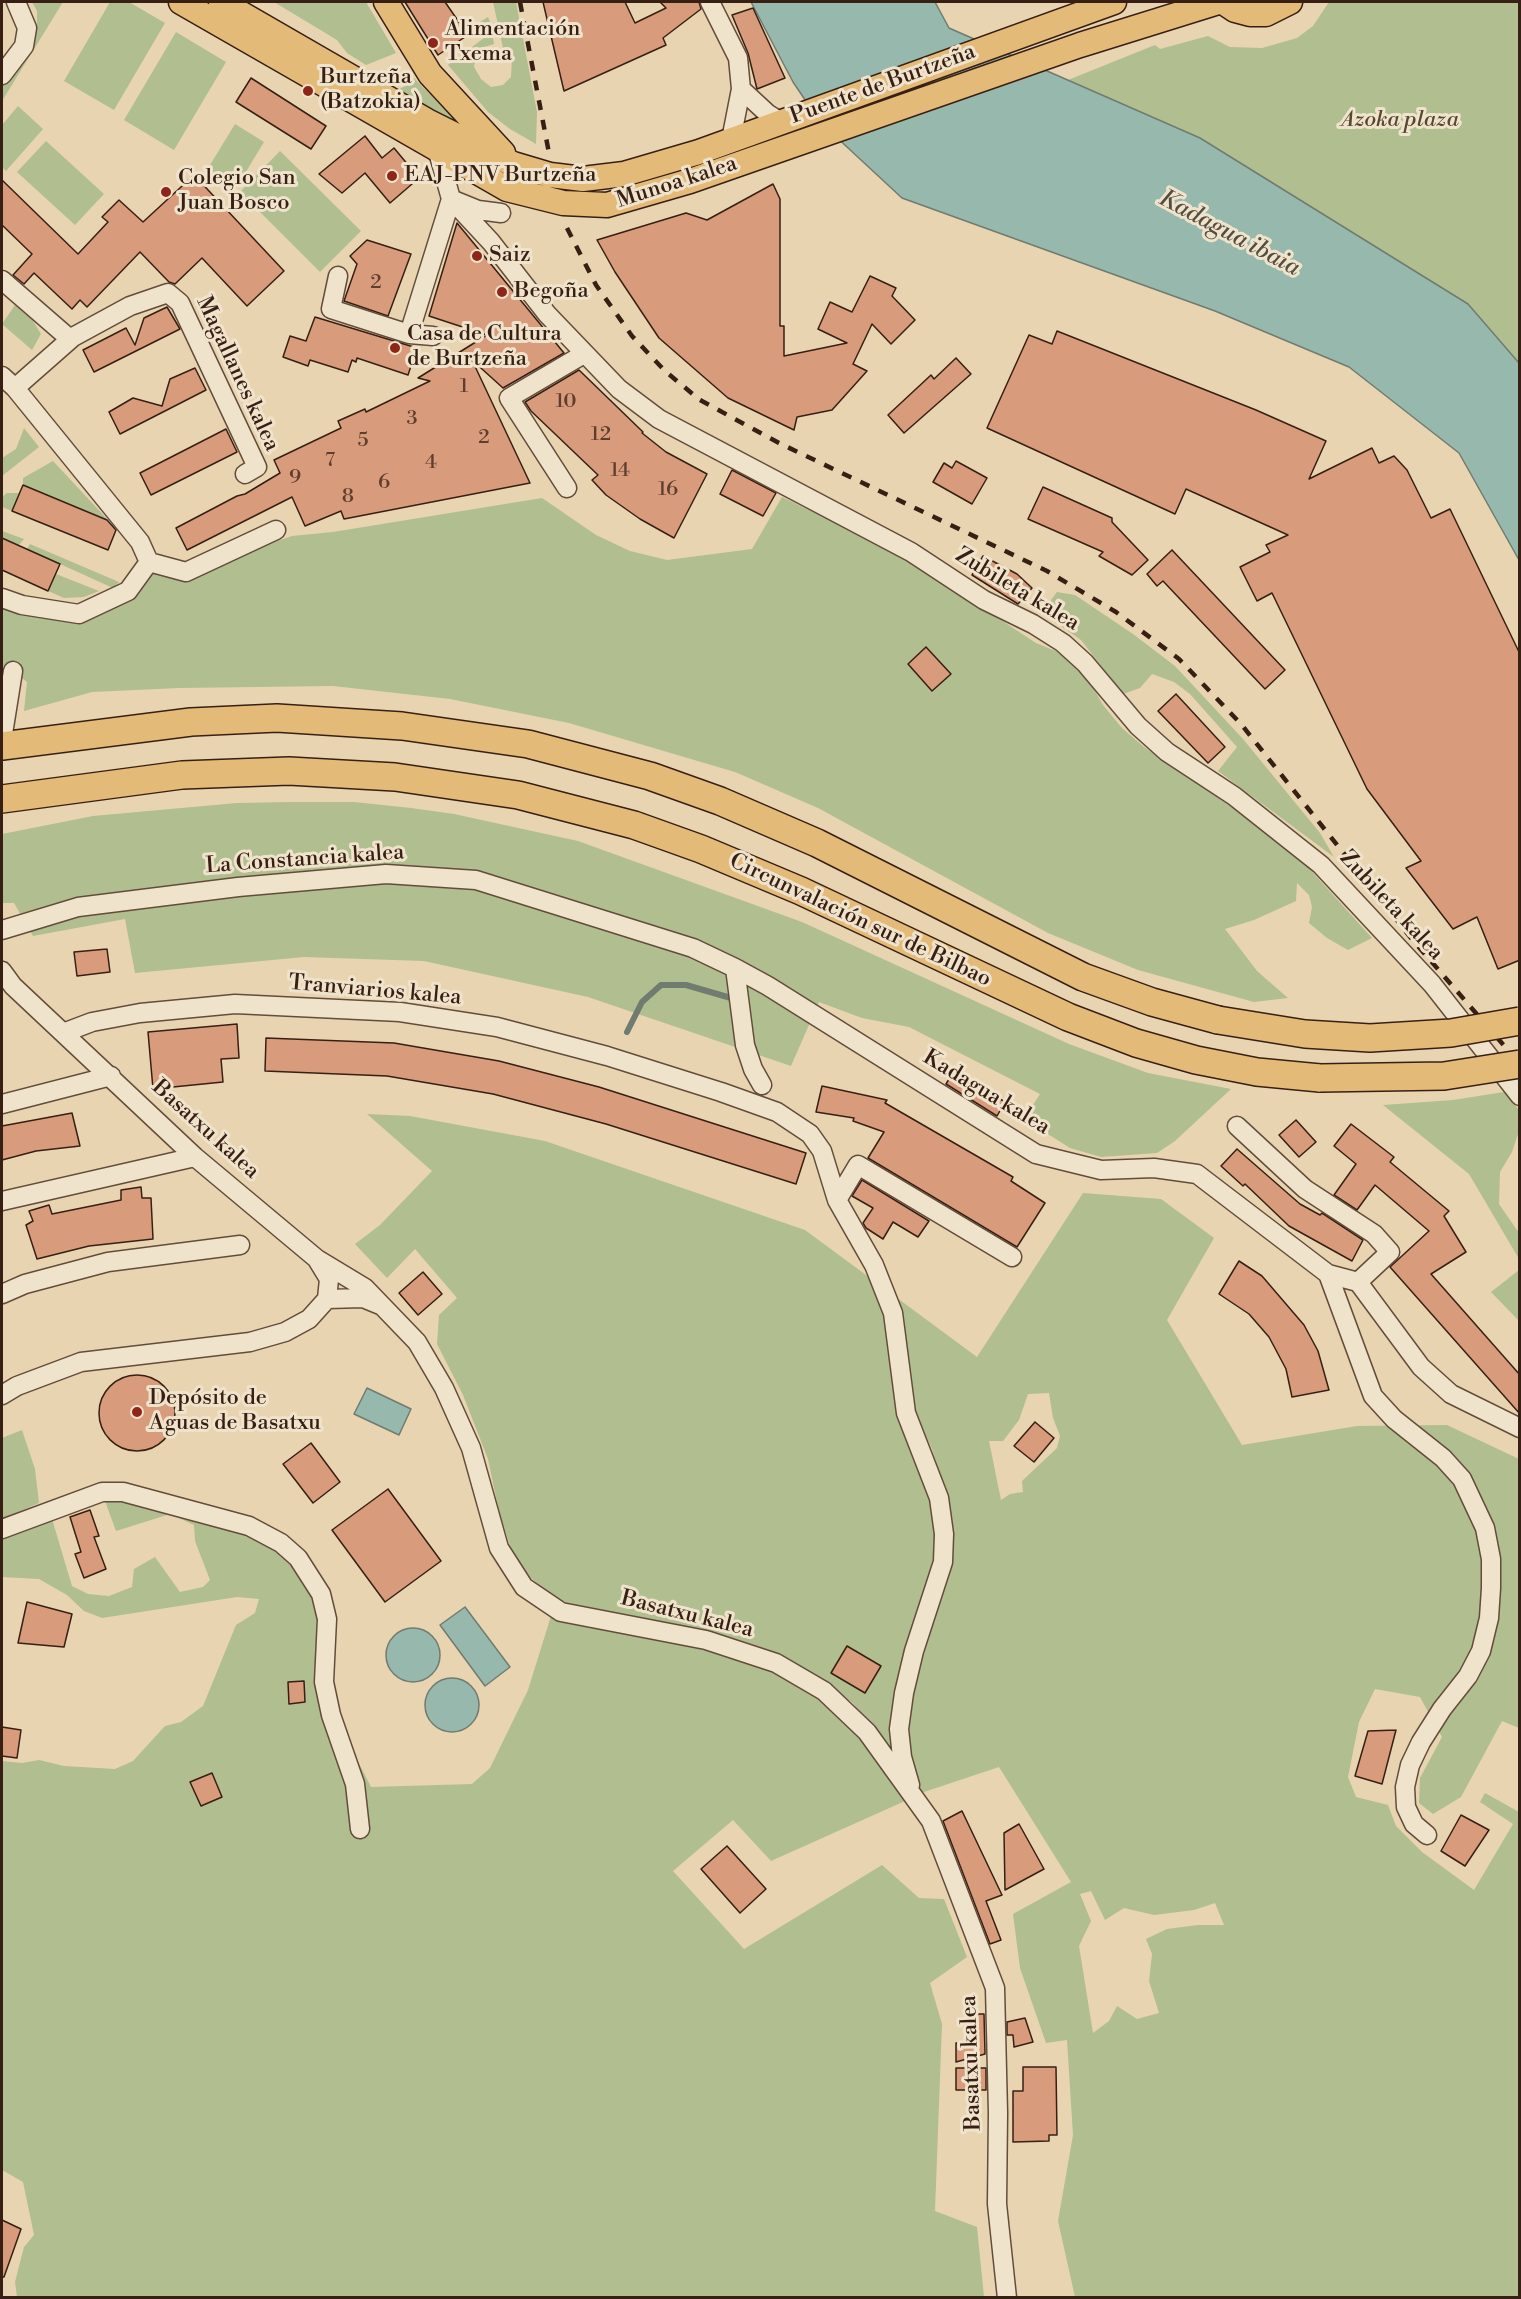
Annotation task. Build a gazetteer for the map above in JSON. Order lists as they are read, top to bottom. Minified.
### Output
{"streets":{"highway":["Circunvalación sur de Bilbao"],"main road":["Puente de Burtzeña","Munoa kalea"],"street":["Magallanes kalea","Zubileta kalea","La Constancia kalea","Tranviarios kalea","Kadagua kalea","Basatxu kalea"]},"crossings":[["Puente de Burtzeña","Munoa kalea"],["La Constancia kalea","Kadagua kalea"],["Tranviarios kalea","Basatxu kalea"]],"water":["Kadagua ibaia"],"parks":["Azoka plaza"],"places":["Alimentación Txema","Burtzeña (Batzokia)","EAJ-PNV Burtzeña","Colegio San Juan Bosco","Saiz","Begoña","Casa de Cultura de Burtzeña","Depósito de Aguas de Basatxu"],"house_numbers":["2","1","10","3","12","2","5","7","4","14","9","6","16","8"]}
